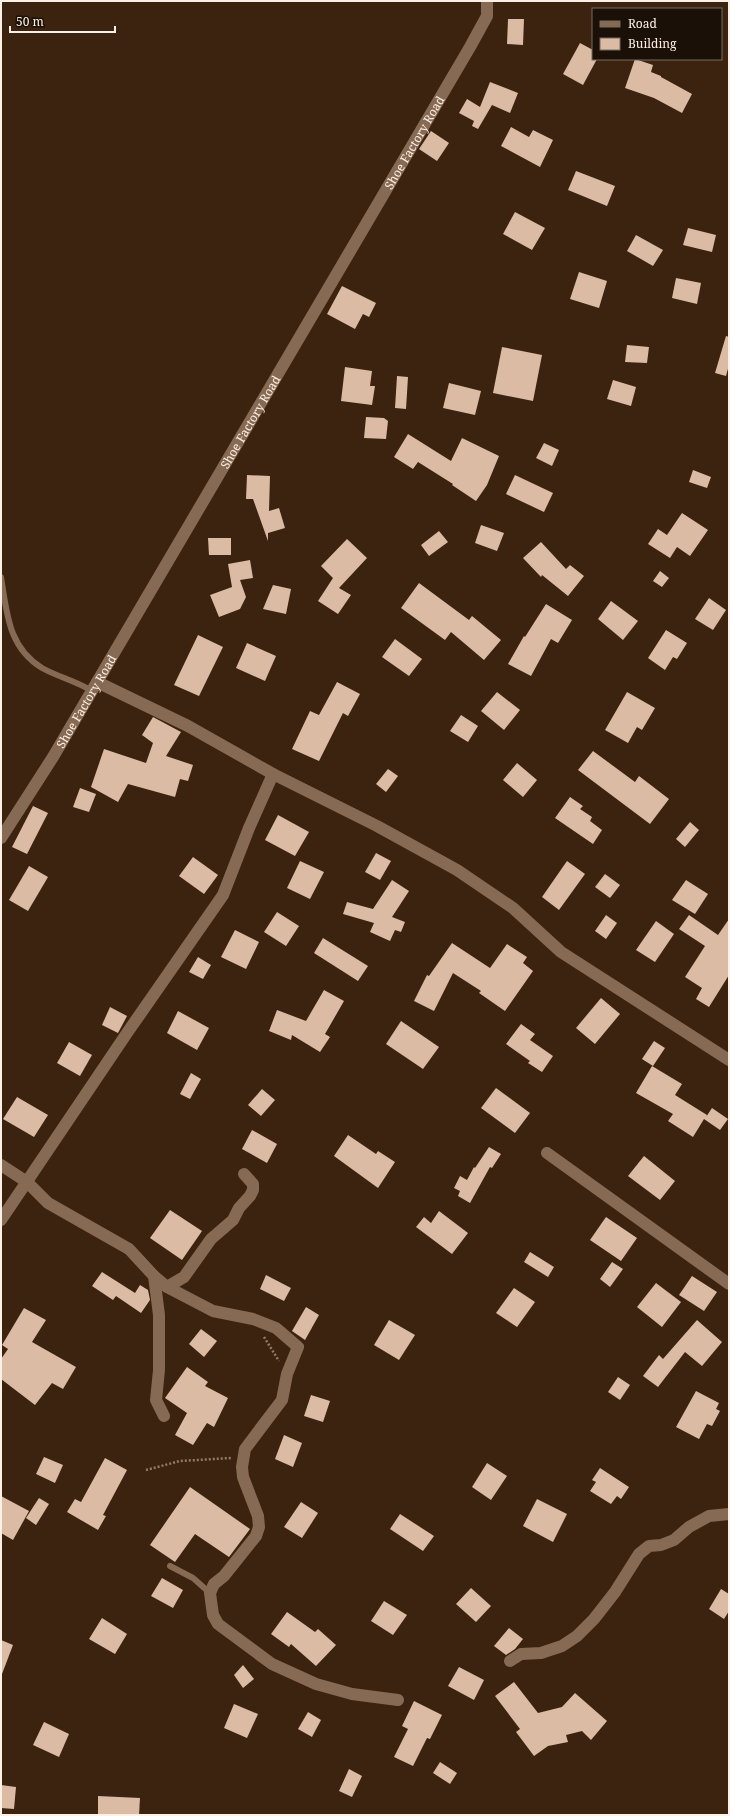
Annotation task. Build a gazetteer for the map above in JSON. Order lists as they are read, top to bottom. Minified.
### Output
{"streets":{"street":["Shoe Factory Road"]},"legend":["Road","Building"],"scale_bar":"50 m"}
